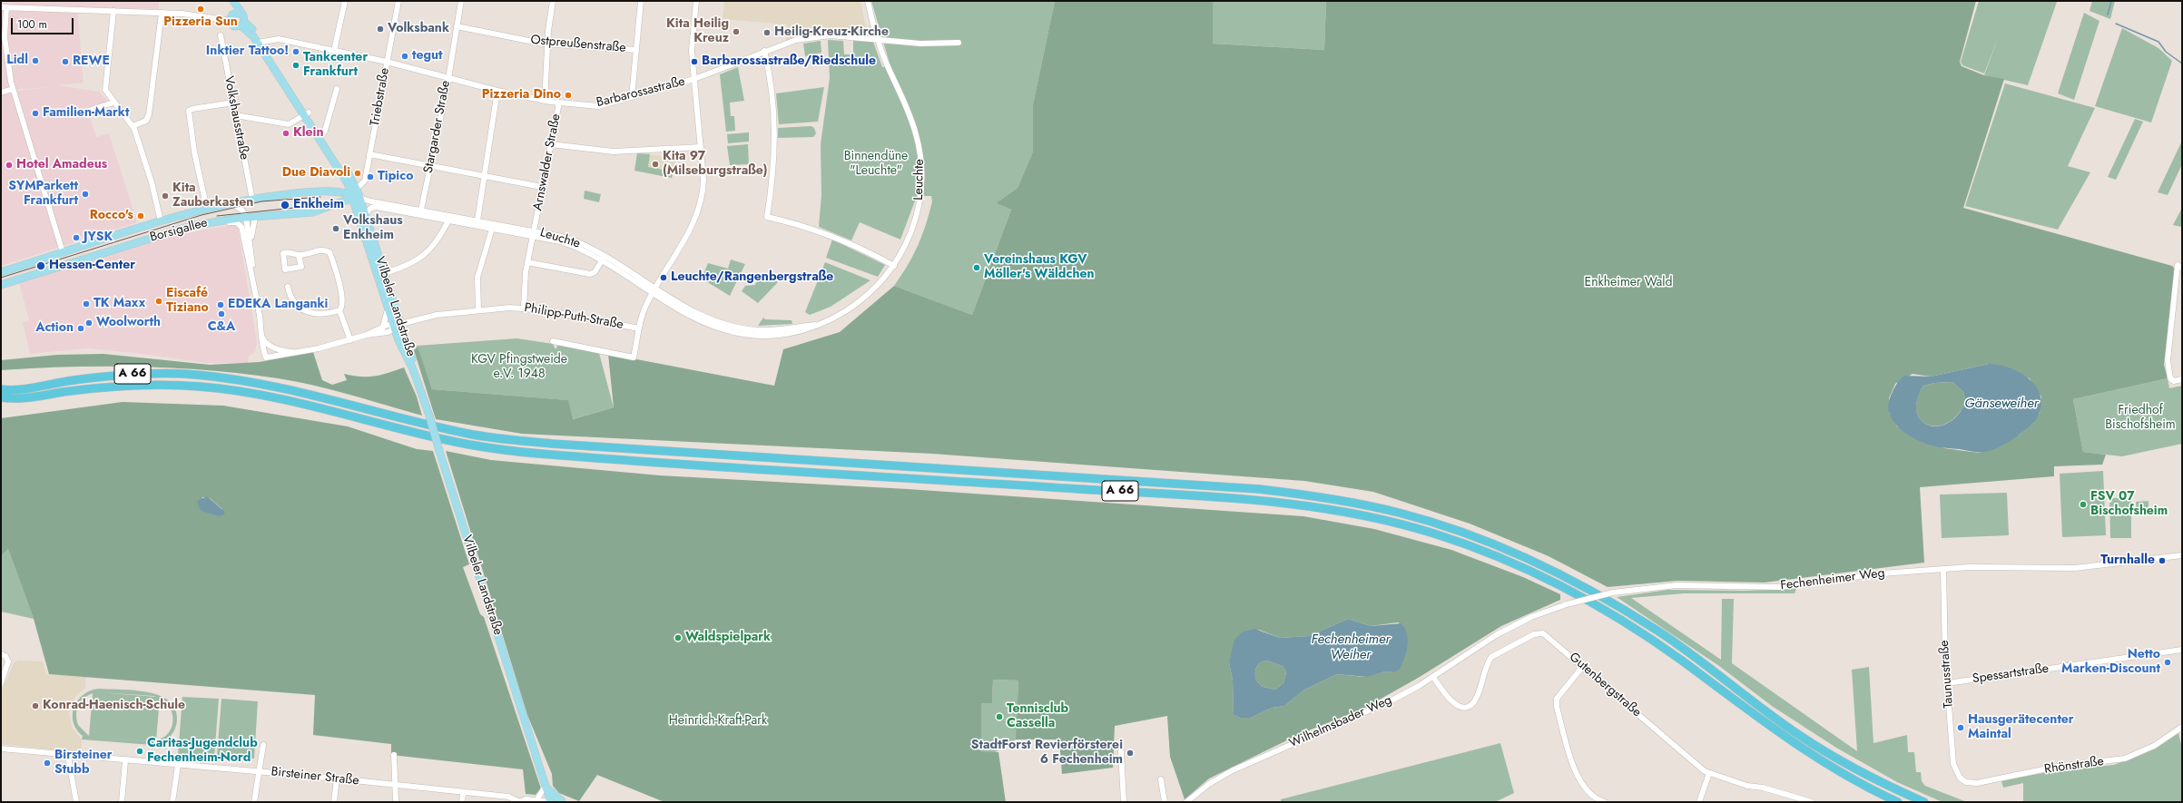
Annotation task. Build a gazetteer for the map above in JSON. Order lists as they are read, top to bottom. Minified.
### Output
{"streets":{"highway":["A 66"],"main road":["Borsigallee","Vilbeler Landstraße","Birsteiner Straße"],"street":["Ostpreußenstraße","Barbarossastraße","Triebstraße","Volkshausstraße","Stargarder Straße","Arnswalder Straße","Leuchte","Philipp-Puth-Straße","Fechenheimer Weg","Taunusstraße","Spessartstraße","Gutenbergstraße","Wilhelmsbader Weg","Rhönstraße"]},"crossings":[["Ostpreußenstraße","Stargarder Straße"],["Barbarossastraße","Triebstraße"],["Barbarossastraße","Stargarder Straße"],["Barbarossastraße","Arnswalder Straße"],["Barbarossastraße","Leuchte"],["Barbarossastraße","Vilbeler Landstraße"],["Triebstraße","Leuchte"],["Triebstraße","Borsigallee"],["Triebstraße","Vilbeler Landstraße"],["Volkshausstraße","Borsigallee"],["Stargarder Straße","Leuchte"],["Arnswalder Straße","Leuchte"],["Arnswalder Straße","Philipp-Puth-Straße"],["Leuchte","Borsigallee"],["Leuchte","Vilbeler Landstraße"],["Borsigallee","Vilbeler Landstraße"],["Vilbeler Landstraße","Philipp-Puth-Straße"],["Vilbeler Landstraße","Birsteiner Straße"],["Fechenheimer Weg","Taunusstraße"],["Fechenheimer Weg","Wilhelmsbader Weg"],["Taunusstraße","Spessartstraße"],["Taunusstraße","Rhönstraße"],["Gutenbergstraße","Wilhelmsbader Weg"]],"water":["Gänseweiher","Fechenheimer Weiher"],"parks":["Binnendüne \"Leuchte\"","Enkheimer Wald","KGV Pfingstweide e.V. 1948","Friedhof Bischofsheim","Heinrich-Kraft-Park"],"places":["Pizzeria Sun","Volksbank","Kita Heilig Kreuz","Heilig-Kreuz-Kirche","Inktier Tattoo!","tegut","Lidl","REWE","Barbarossastraße/Riedschule","Tankcenter Frankfurt","Pizzeria Dino","Familien-Markt","Klein","Kita 97 (Milseburgstraße)","Hotel Amadeus","Due Diavoli","Tipico","SYMParkett Frankfurt","Kita Zauberkasten","Enkheim","Rocco's","Volkshaus Enkheim","JYSK","Hessen-Center","Vereinshaus KGV Möller's Wäldchen","Leuchte/Rangenbergstraße","Eiscafé Tiziano","TK Maxx","EDEKA Langanki","C&A","Woolworth","Action","FSV 07 Bischofsheim","Turnhalle","Waldspielpark","Netto Marken-Discount","Konrad-Haenisch-Schule","Tennisclub Cassella","Hausgerätecenter Maintal","Caritas-Jugendclub Fechenheim-Nord","StadtForst Revierförsterei 6 Fechenheim","Birsteiner Stubb"],"scale_bar":"100 m"}
